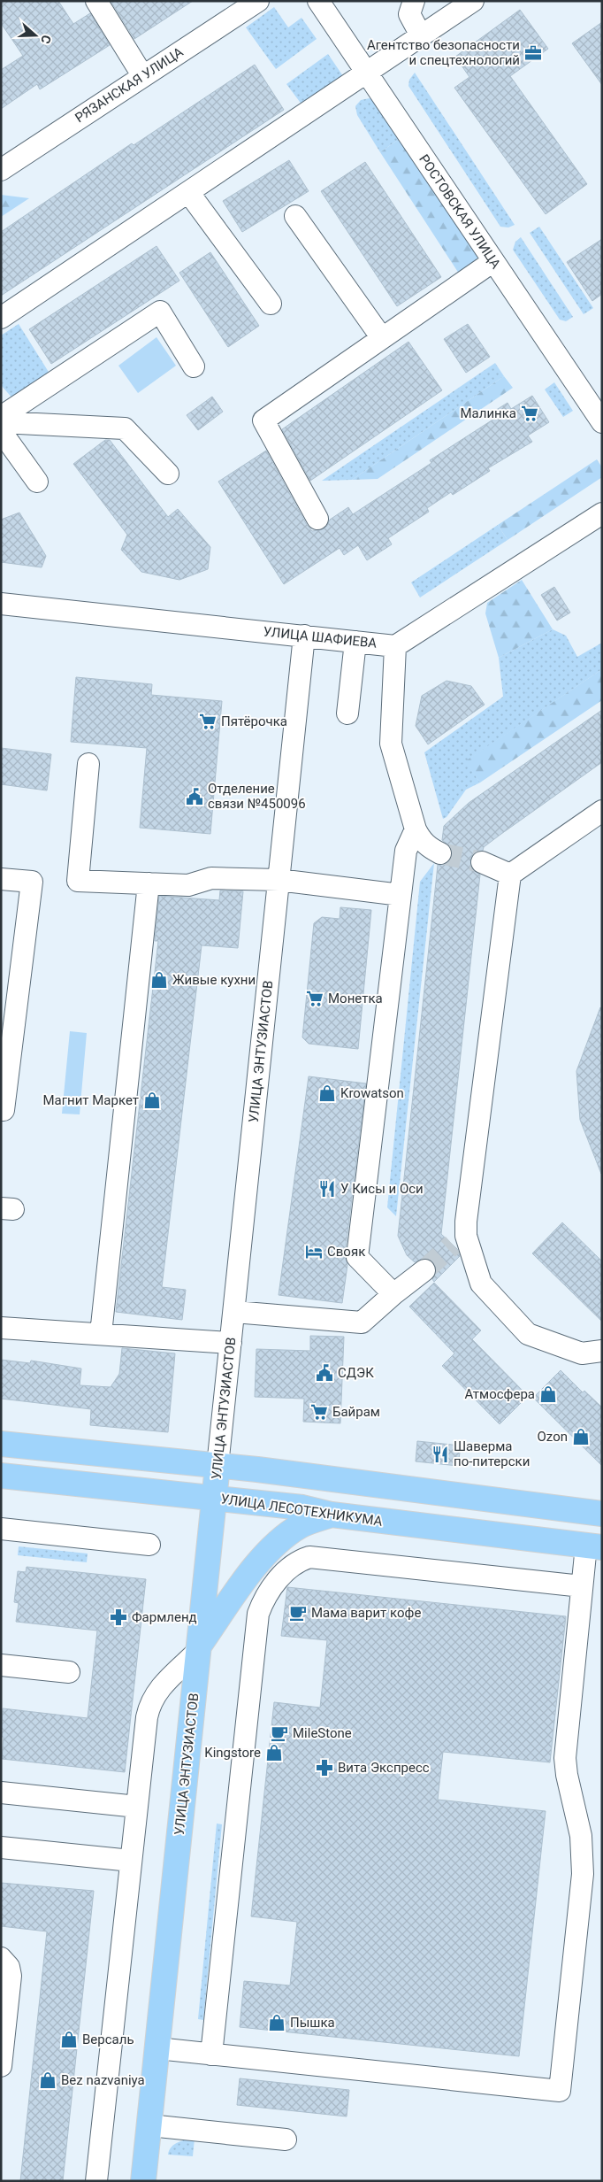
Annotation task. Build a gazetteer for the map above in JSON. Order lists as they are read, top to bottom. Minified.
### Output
{"streets":{"main road":["УЛИЦА ЭНТУЗИАСТОВ","УЛИЦА ЛЕСОТЕХНИКУМА"],"street":["РЯЗАНСКАЯ УЛИЦА","РОСТОВСКАЯ УЛИЦА","УЛИЦА ШАФИЕВА"]},"crossings":[["УЛИЦА ШАФИЕВА","УЛИЦА ЭНТУЗИАСТОВ"],["УЛИЦА ЭНТУЗИАСТОВ","УЛИЦА ЛЕСОТЕХНИКУМА"]],"places":{"office":["Агентство безопасности и спецтехнологий"],"supermarket":["Малинка","Пятёрочка","Монетка","Байрам"],"public building":["Отделение связи №450096","СДЭК"],"shop":["Живые кухни","Krowatson","Магнит Маркет","Атмосфера","Ozon","Kingstore","Пышка","Версаль","Bez nazvaniya"],"restaurant":["У Кисы и Оси","Шаверма по-питерски"],"hotel":["Свояк"],"cafe":["Мама варит кофе","MileStone"],"pharmacy":["Фармленд","Вита Экспресс"]},"north":"right"}
